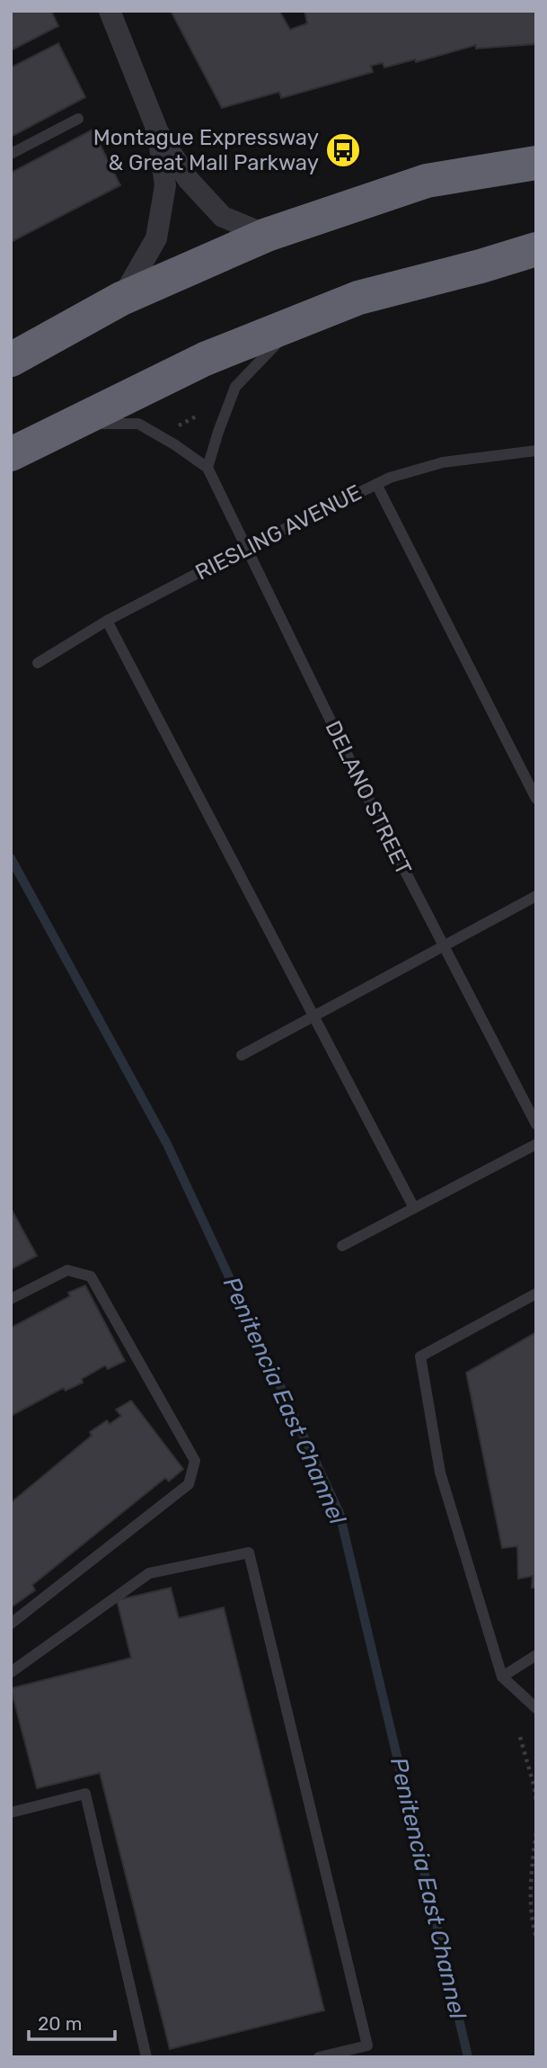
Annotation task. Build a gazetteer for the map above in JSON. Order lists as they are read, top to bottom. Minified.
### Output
{"streets":{"lane":["RIESLING AVENUE","DELANO STREET"]},"crossings":[["RIESLING AVENUE","DELANO STREET"]],"water":["Penitencia East Channel"],"places":{"bus stop":["Montague Expressway & Great Mall Parkway"]},"scale_bar":"20 m"}
